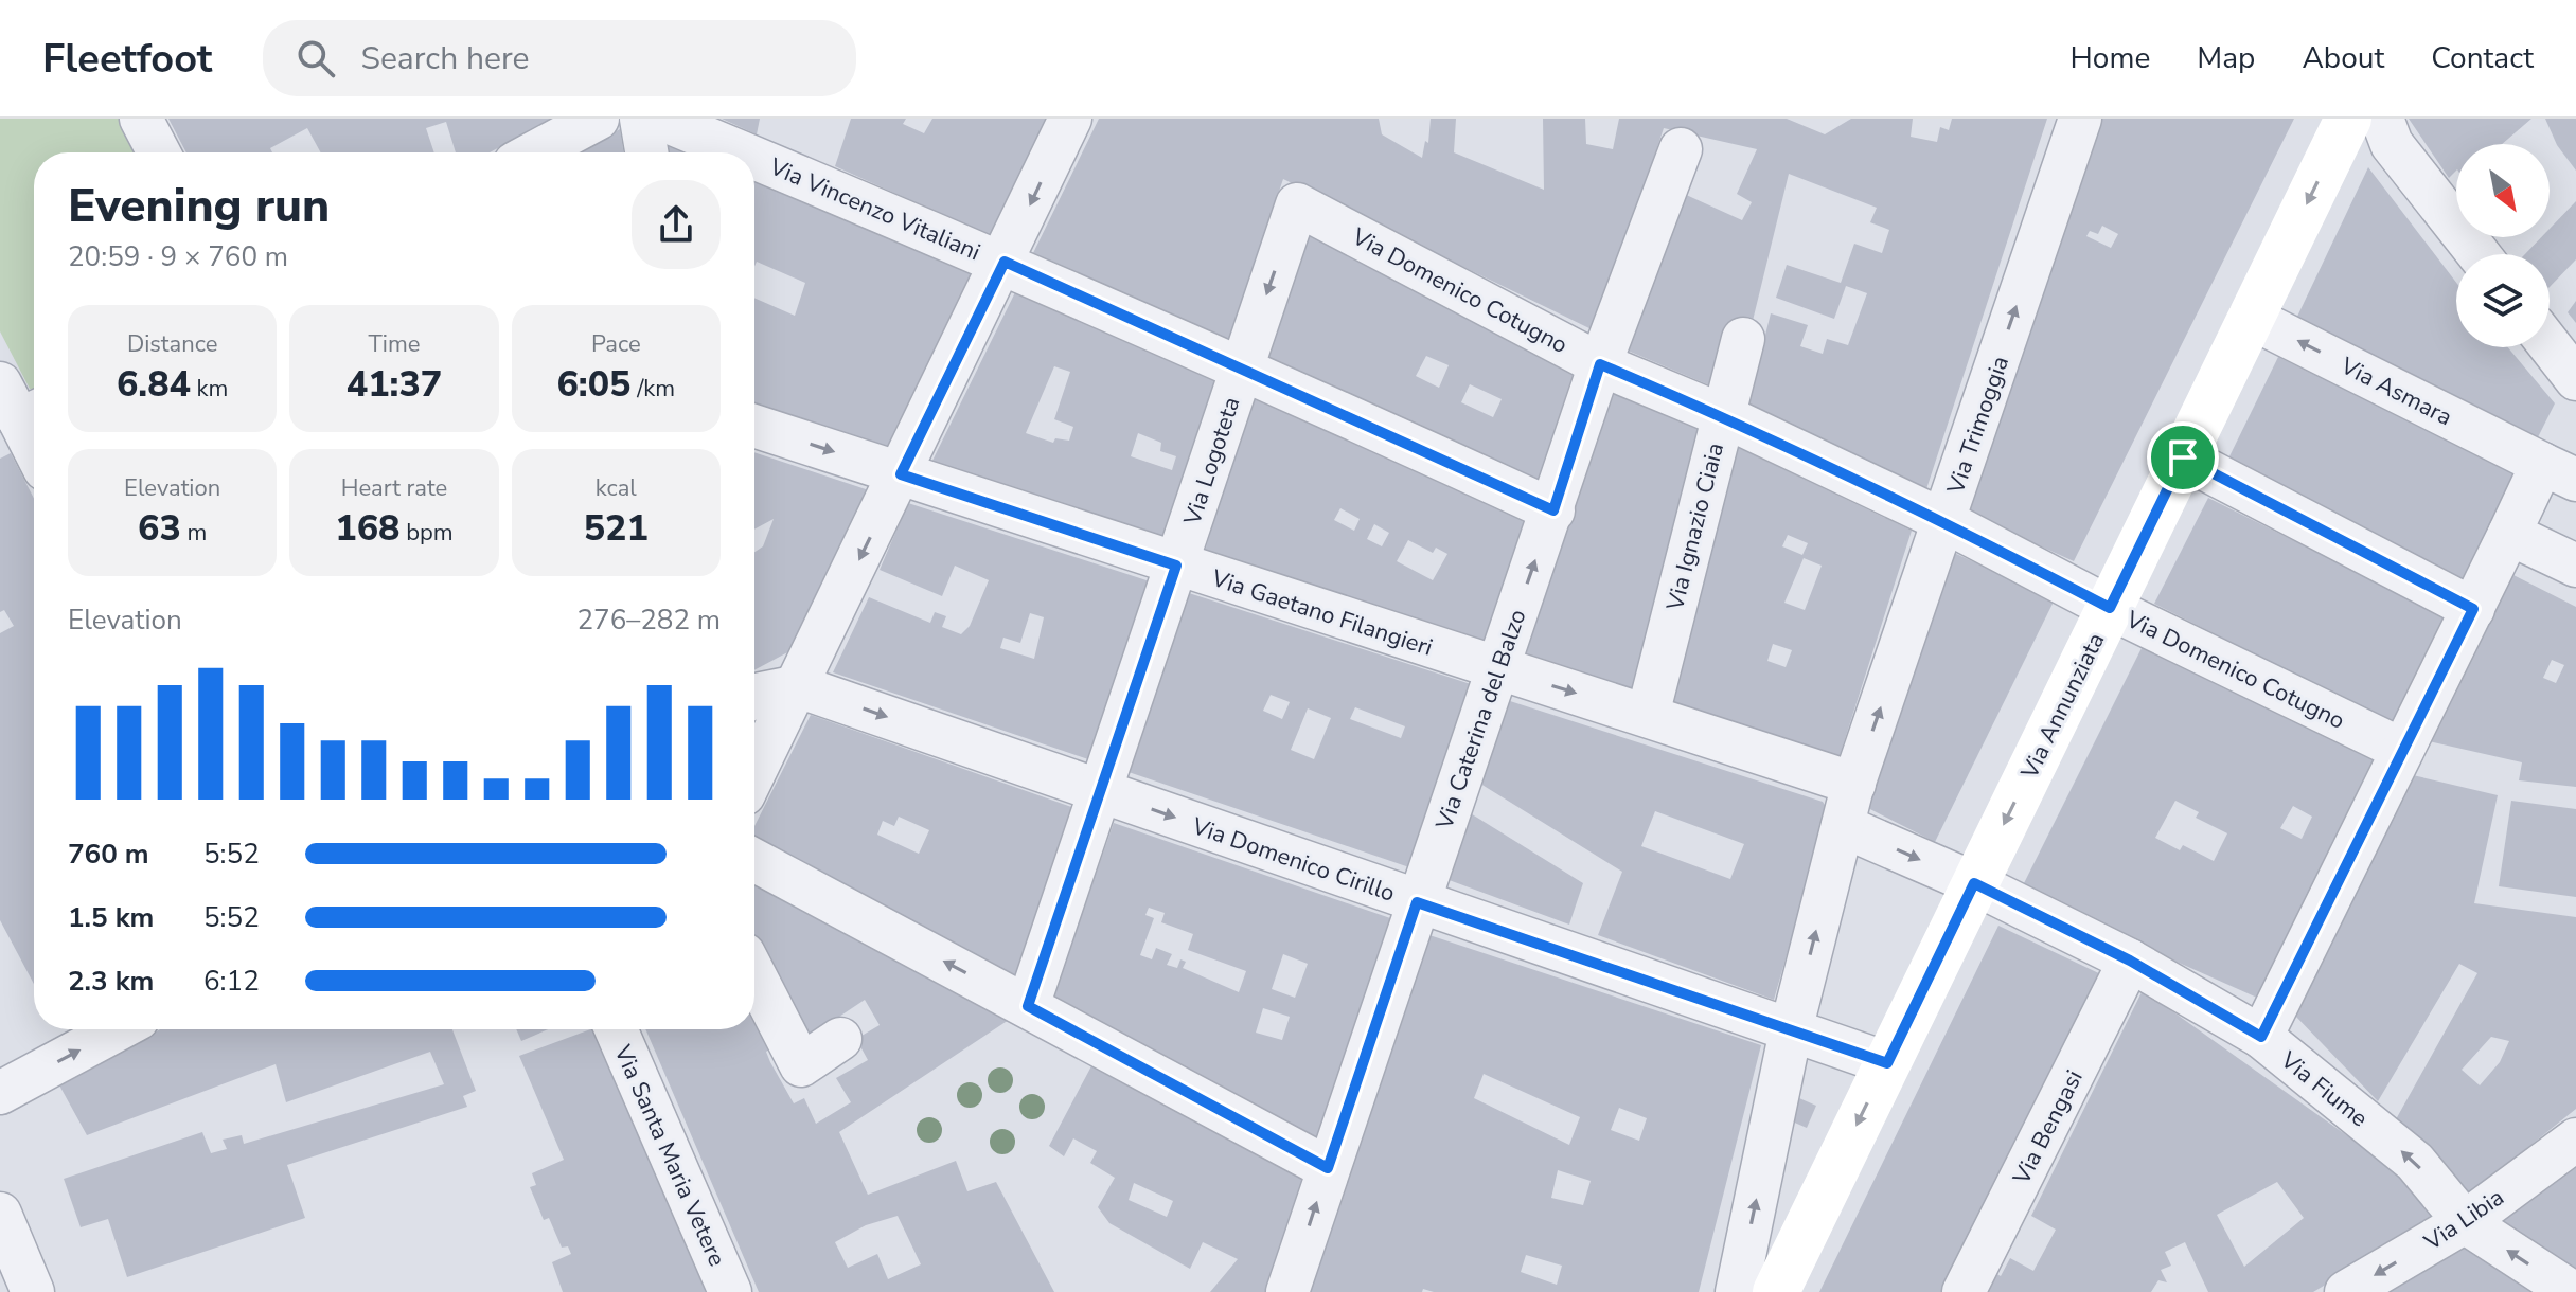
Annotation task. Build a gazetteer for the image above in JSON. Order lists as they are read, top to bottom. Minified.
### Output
{"streets":{"street":["Via Vincenzo Vitaliani","Via Domenico Cotugno","Via Asmara","Via Trimoggia","Via Logoteta","Via Ignazio Ciaia","Via Gaetano Filangieri","Via Annunziata","Via Caterina del Balzo","Via Domenico Cirillo","Via Fiume","Via Bengasi","Via Santa Maria Vetere","Via Libia"]},"crossings":[["Via Vincenzo Vitaliani","Via Logoteta"],["Via Vincenzo Vitaliani","Via Caterina del Balzo"],["Via Domenico Cotugno","Via Trimoggia"],["Via Domenico Cotugno","Via Logoteta"],["Via Domenico Cotugno","Via Ignazio Ciaia"],["Via Domenico Cotugno","Via Annunziata"],["Via Domenico Cotugno","Via Caterina del Balzo"],["Via Asmara","Via Annunziata"],["Via Trimoggia","Via Gaetano Filangieri"],["Via Trimoggia","Via Fiume"],["Via Logoteta","Via Gaetano Filangieri"],["Via Logoteta","Via Domenico Cirillo"],["Via Ignazio Ciaia","Via Gaetano Filangieri"],["Via Gaetano Filangieri","Via Caterina del Balzo"],["Via Annunziata","Via Domenico Cirillo"],["Via Annunziata","Via Fiume"],["Via Caterina del Balzo","Via Domenico Cirillo"],["Via Fiume","Via Bengasi"],["Via Fiume","Via Libia"]],"one_way":["Via Trimoggia","Via Libia"],"north":"bottom right","page":{"header":"Fleetfoot","search":"Search here","nav":["Home","Map","About","Contact"],"heading":["Evening run","20:59 · 9 × 760 m"],"stats":[["Distance","6.84 km"],["Time","41:37"],["Pace","6:05 /km"],["Elevation","63 m"],["Heart rate","168 bpm"],["kcal","521"]],"chart":["Elevation","276–282 m"],"list":[{"name":"760 m","note":"5:52"},{"name":"1.5 km","note":"5:52"},{"name":"2.3 km","note":"6:12"}]}}
